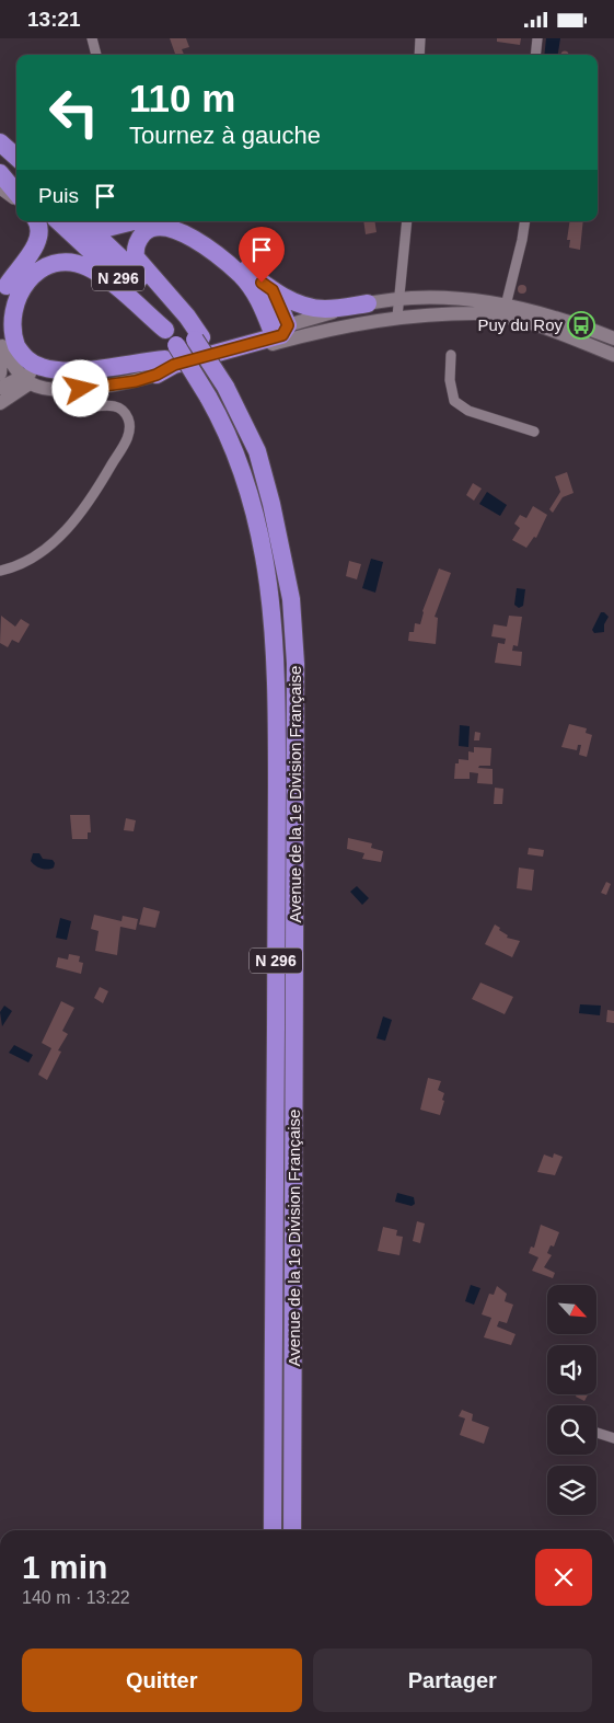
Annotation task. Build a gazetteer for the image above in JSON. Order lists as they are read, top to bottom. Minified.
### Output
{"streets":{"highway":["N 296","Avenue de la 1e Division Française"]},"crossings":[["N 296","Avenue de la 1e Division Française"]],"places":{"bus stop":["Puy du Roy"]},"north":"bottom right","page":{"status":"13:21","turn":["110 m","Tournez à gauche"],"then":"Puis","heading":["1 min","140 m · 13:22"],"buttons":["Quitter","Partager"]}}
